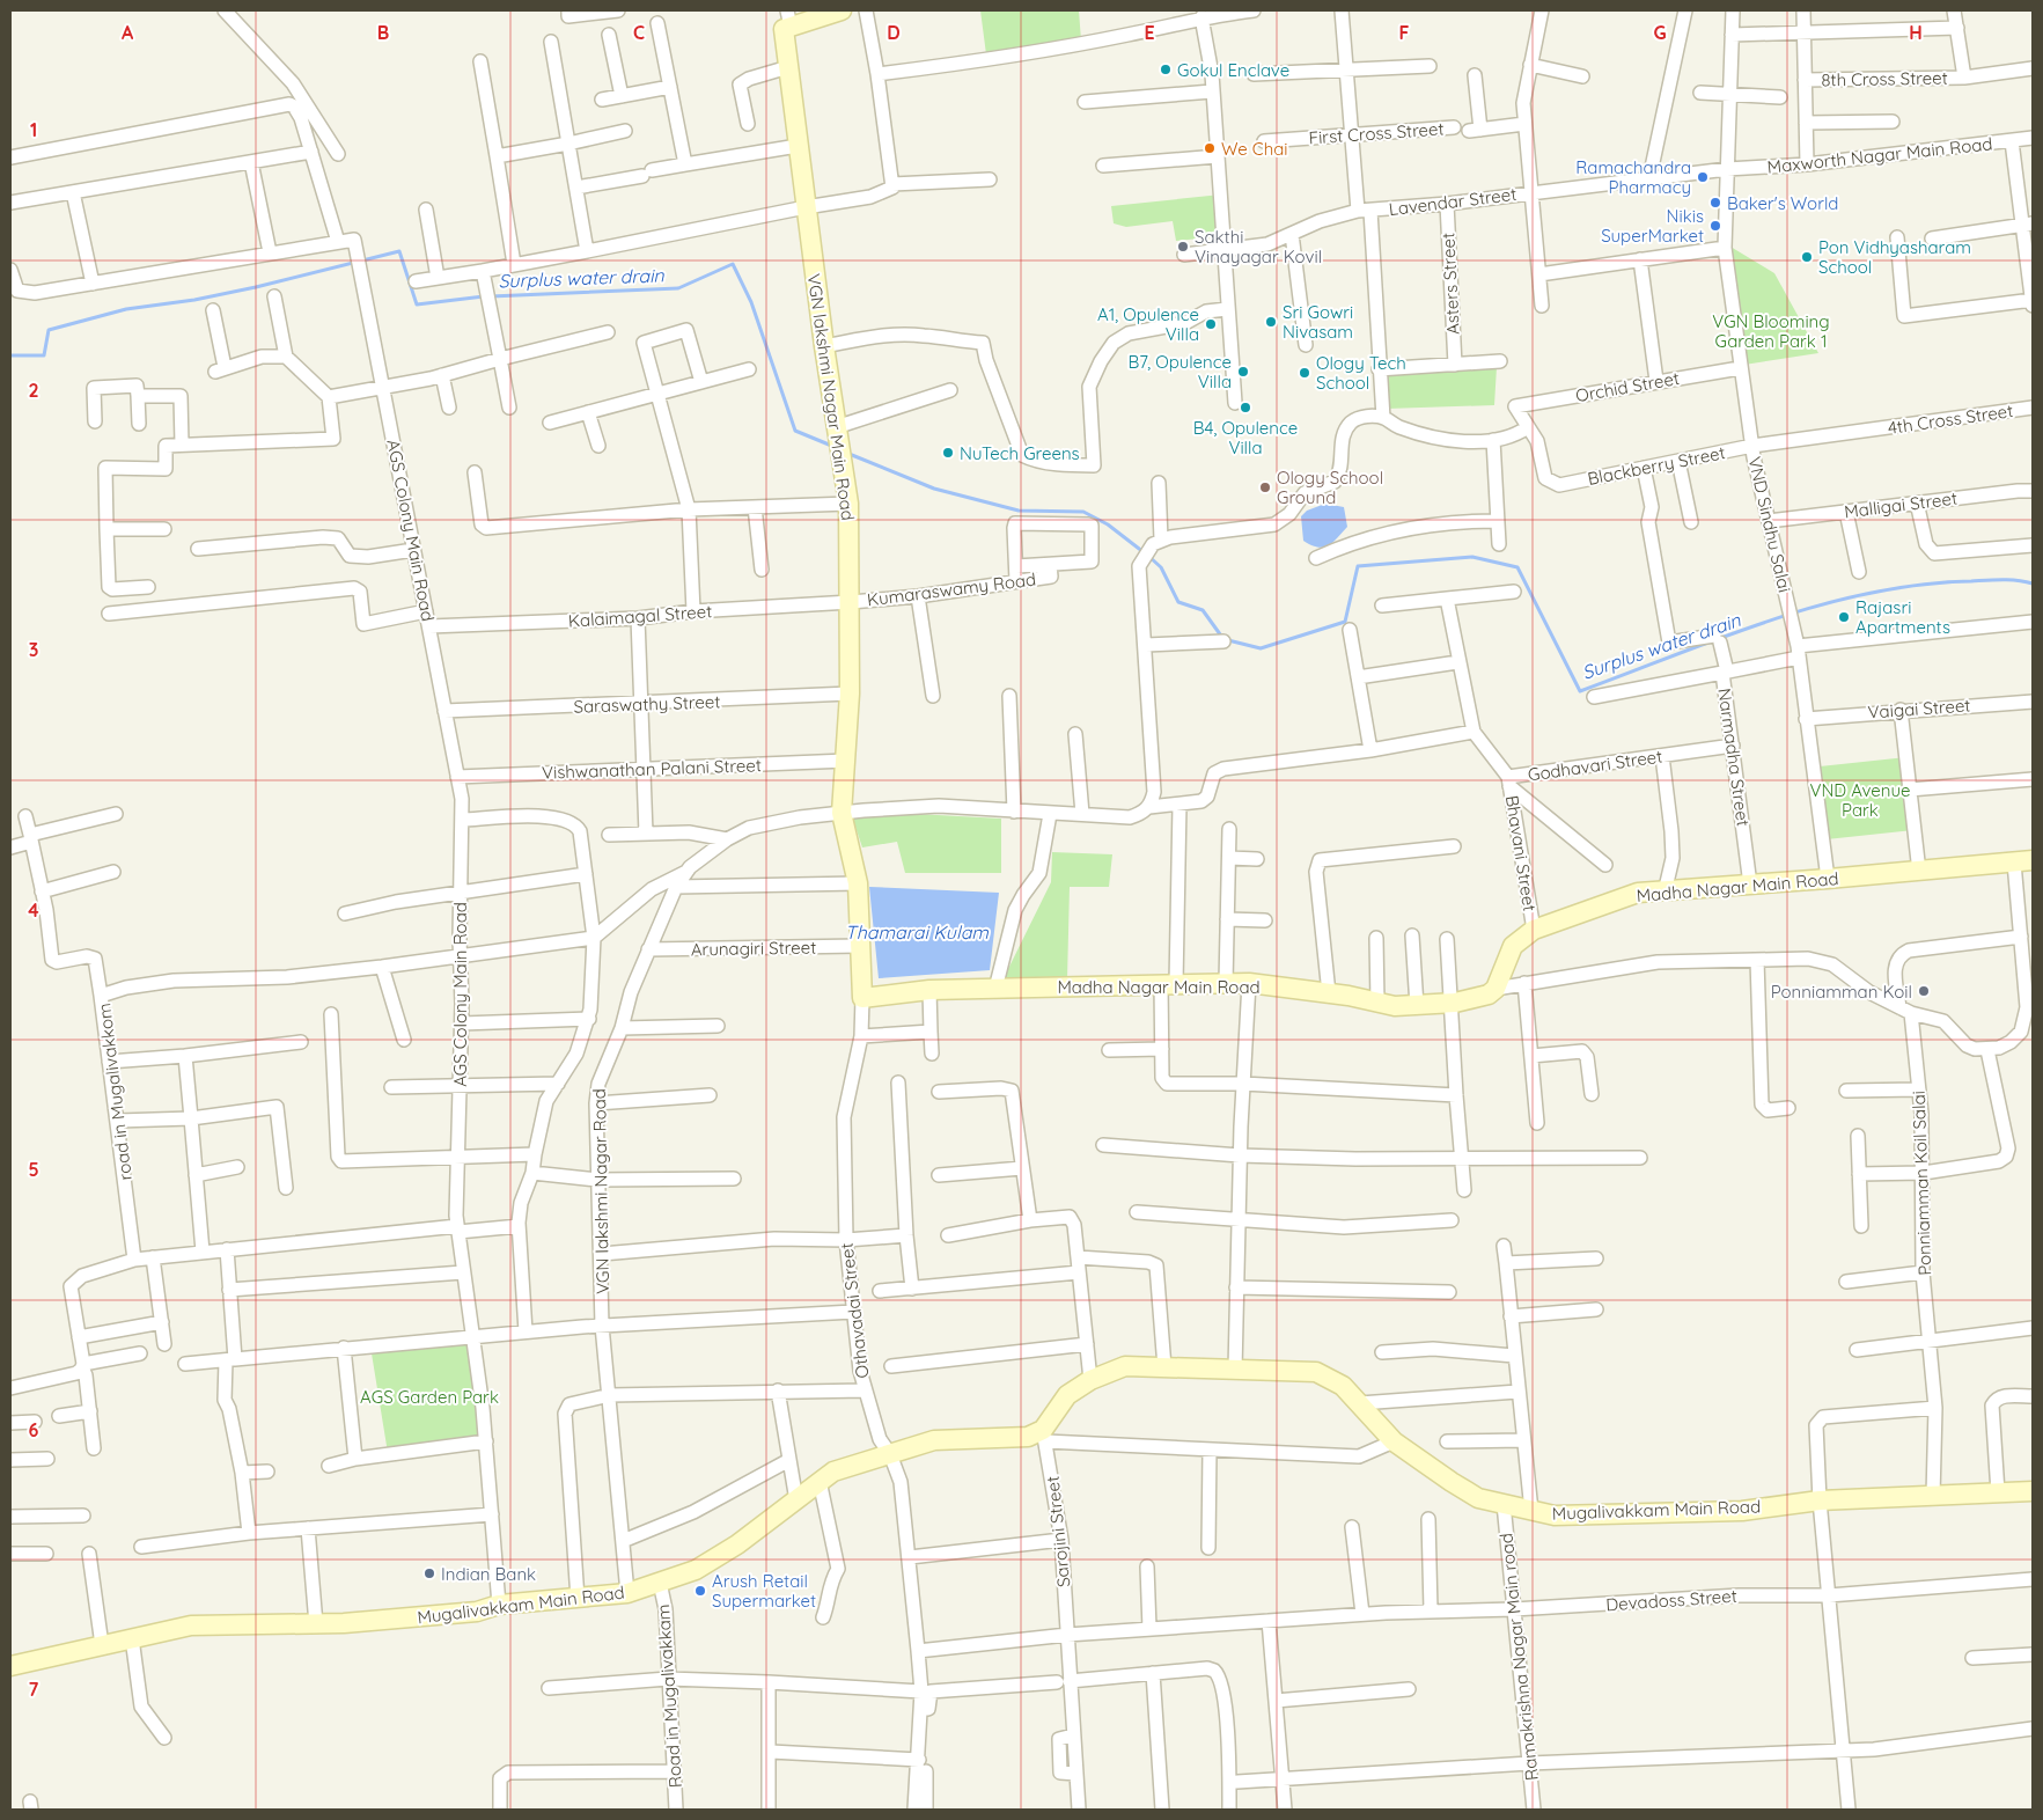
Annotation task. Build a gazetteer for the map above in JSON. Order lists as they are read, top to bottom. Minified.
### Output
{"streets":{"street":["8th Cross Street","First Cross Street","Maxworth Nagar Main Road","Lavendar Street","Asters Street","Orchid Street","VGN lakshmi Nagar Main Road","4th Cross Street","Blackberry Street","Malligai Street","VND Sindhu Salai","AGS Colony Main Road","Kumaraswamy Road","Kalaimagal Street","Saraswathy Street","Vaigai Street","Narmadha Street","Godhavari Street","Vishwanathan Palani Street","Bhavani Street","Madha Nagar Main Road","Arunagiri Street","road in Mugalivakkom","Ponniamman Koil Salai","VGN lakshmi Nagar Road","Othavadai Street","Mugalivakkam Main Road","Sarojini Street","Devadoss Street","Ramakrishna Nagar Main road","Road in Mugalivakkam"]},"crossings":[["Maxworth Nagar Main Road","Lavendar Street"],["Maxworth Nagar Main Road","VND Sindhu Salai"],["Lavendar Street","Asters Street"],["Lavendar Street","VND Sindhu Salai"],["Orchid Street","Blackberry Street"],["Orchid Street","VND Sindhu Salai"],["VGN lakshmi Nagar Main Road","Kumaraswamy Road"],["VGN lakshmi Nagar Main Road","Kalaimagal Street"],["VGN lakshmi Nagar Main Road","Saraswathy Street"],["VGN lakshmi Nagar Main Road","Vishwanathan Palani Street"],["VGN lakshmi Nagar Main Road","Madha Nagar Main Road"],["VGN lakshmi Nagar Main Road","Arunagiri Street"],["VGN lakshmi Nagar Main Road","VGN lakshmi Nagar Road"],["VGN lakshmi Nagar Main Road","Othavadai Street"],["4th Cross Street","Blackberry Street"],["4th Cross Street","VND Sindhu Salai"],["Blackberry Street","VND Sindhu Salai"],["Malligai Street","VND Sindhu Salai"],["VND Sindhu Salai","Vaigai Street"],["VND Sindhu Salai","Narmadha Street"],["VND Sindhu Salai","Madha Nagar Main Road"],["AGS Colony Main Road","Kalaimagal Street"],["AGS Colony Main Road","Saraswathy Street"],["AGS Colony Main Road","Vishwanathan Palani Street"],["AGS Colony Main Road","road in Mugalivakkom"],["AGS Colony Main Road","Mugalivakkam Main Road"],["Kumaraswamy Road","Kalaimagal Street"],["Narmadha Street","Godhavari Street"],["Narmadha Street","Madha Nagar Main Road"],["Godhavari Street","Bhavani Street"],["Bhavani Street","Madha Nagar Main Road"],["Madha Nagar Main Road","Othavadai Street"],["Arunagiri Street","VGN lakshmi Nagar Road"],["Ponniamman Koil Salai","Mugalivakkam Main Road"],["VGN lakshmi Nagar Road","Mugalivakkam Main Road"],["Othavadai Street","Mugalivakkam Main Road"],["Othavadai Street","Devadoss Street"],["Mugalivakkam Main Road","Sarojini Street"],["Mugalivakkam Main Road","Ramakrishna Nagar Main road"],["Mugalivakkam Main Road","Road in Mugalivakkam"],["Sarojini Street","Devadoss Street"],["Devadoss Street","Ramakrishna Nagar Main road"]],"water":["Surplus water drain","Thamarai Kulam"],"parks":["VGN Blooming Garden Park 1","VND Avenue Park","AGS Garden Park"],"places":["Gokul Enclave","We Chai","Ramachandra Pharmacy","Baker's World","Nikis SuperMarket","Sakthi Vinayagar Kovil","Pon Vidhyasharam School","Sri Gowri Nivasam","A1, Opulence Villa","B7, Opulence Villa","Ology Tech School","B4, Opulence Villa","NuTech Greens","Ology School Ground","Rajasri Apartments","Ponniamman Koil","Indian Bank","Arush Retail Supermarket"],"grid":{"columns":["A","B","C","D","E","F","G","H"],"rows":["1","2","3","4","5","6","7"]}}
